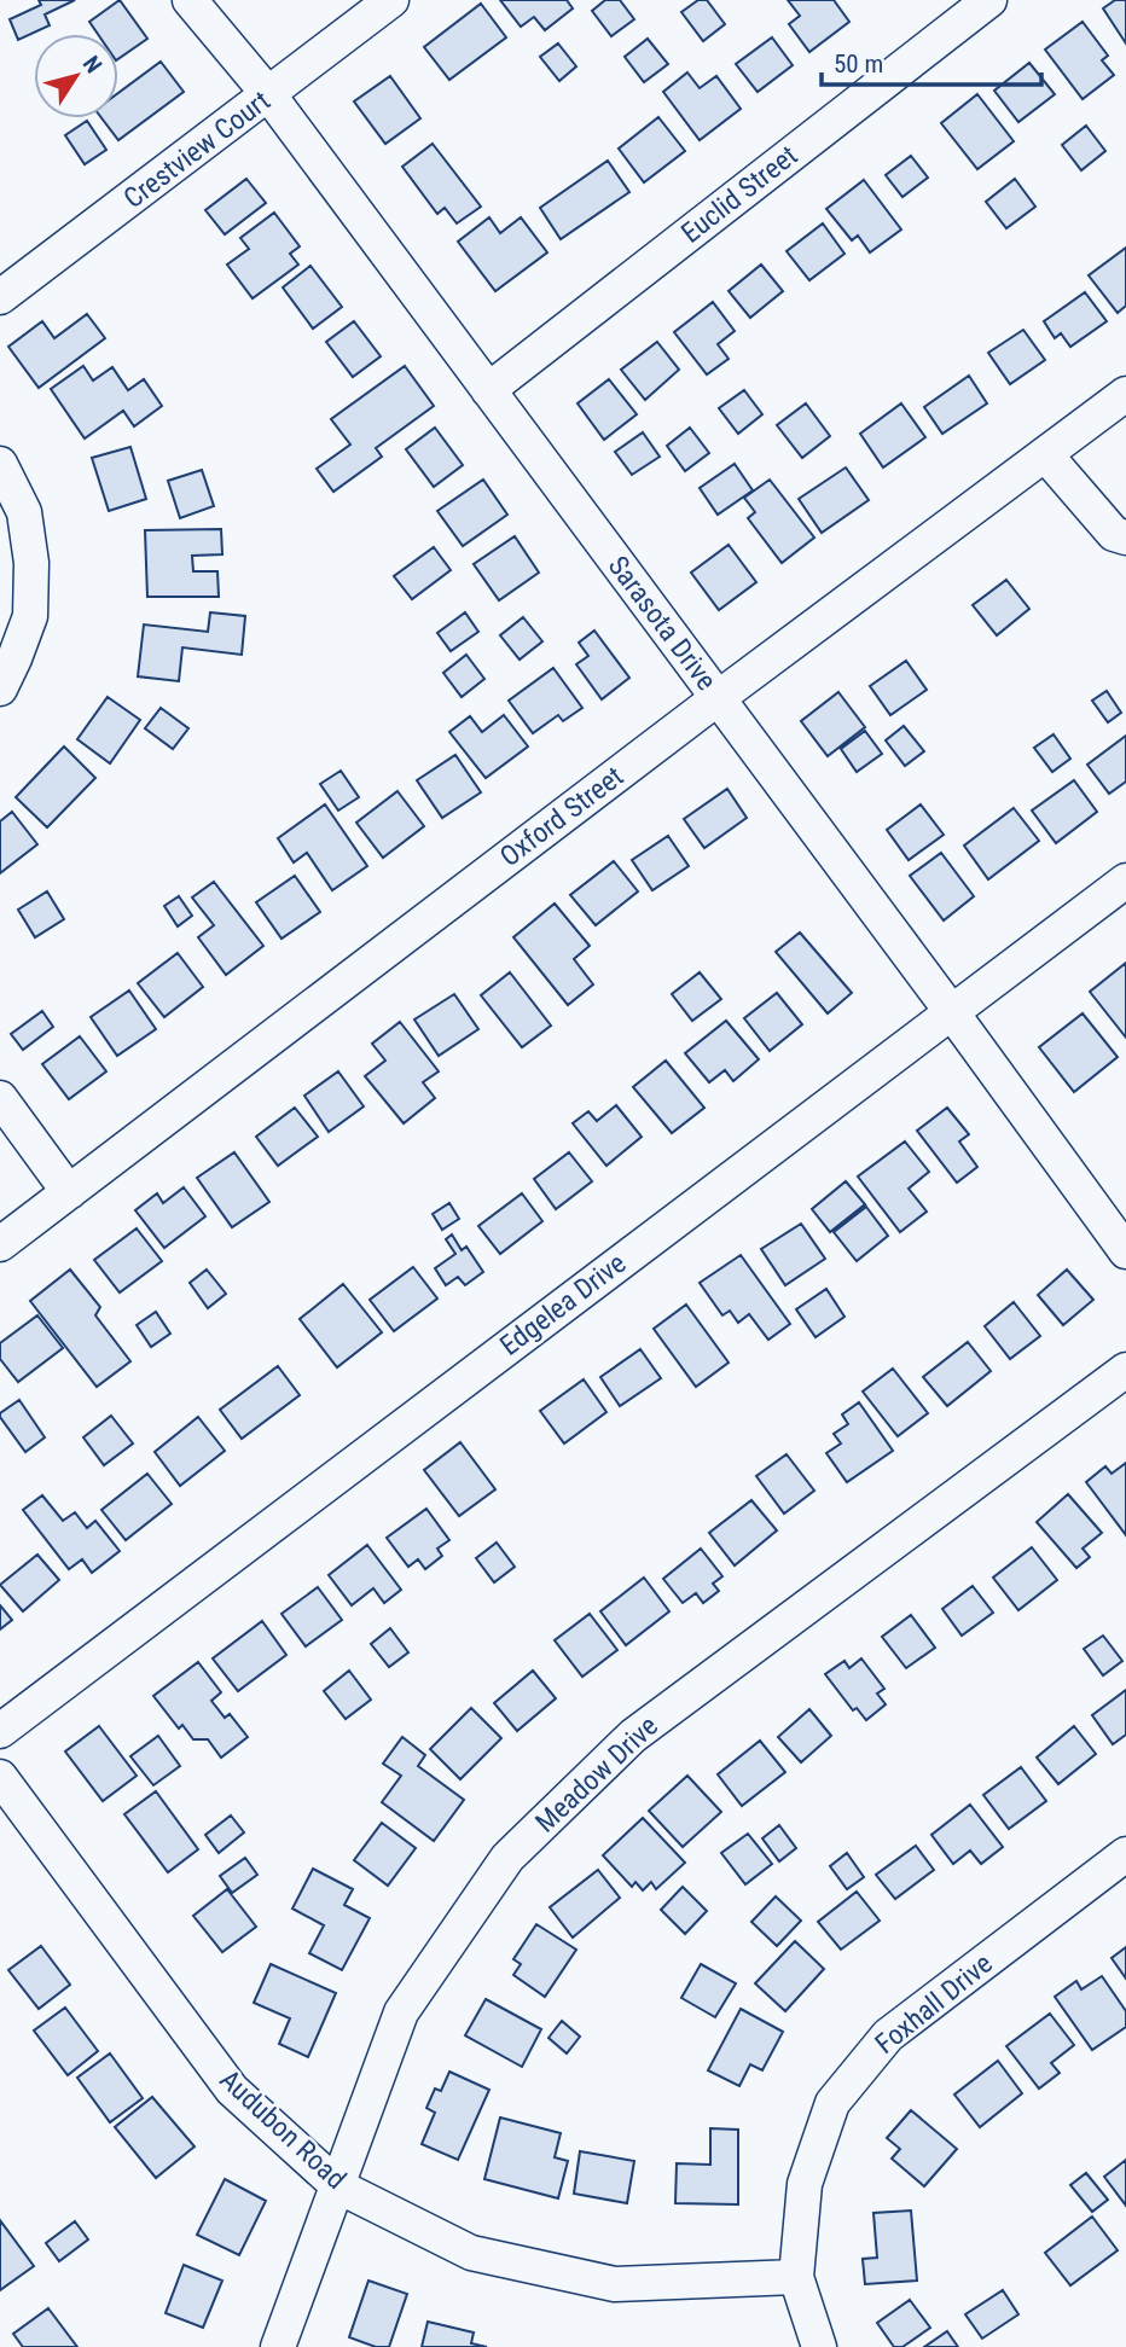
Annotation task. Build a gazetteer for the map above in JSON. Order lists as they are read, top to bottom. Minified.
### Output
{"streets":{"street":["Crestview Court","Euclid Street","Sarasota Drive","Oxford Street","Edgelea Drive","Meadow Drive","Foxhall Drive","Audubon Road"]},"crossings":[["Crestview Court","Sarasota Drive"],["Euclid Street","Sarasota Drive"],["Sarasota Drive","Oxford Street"],["Sarasota Drive","Edgelea Drive"],["Meadow Drive","Audubon Road"],["Foxhall Drive","Audubon Road"]],"scale_bar":"50 m","north":"top right"}
